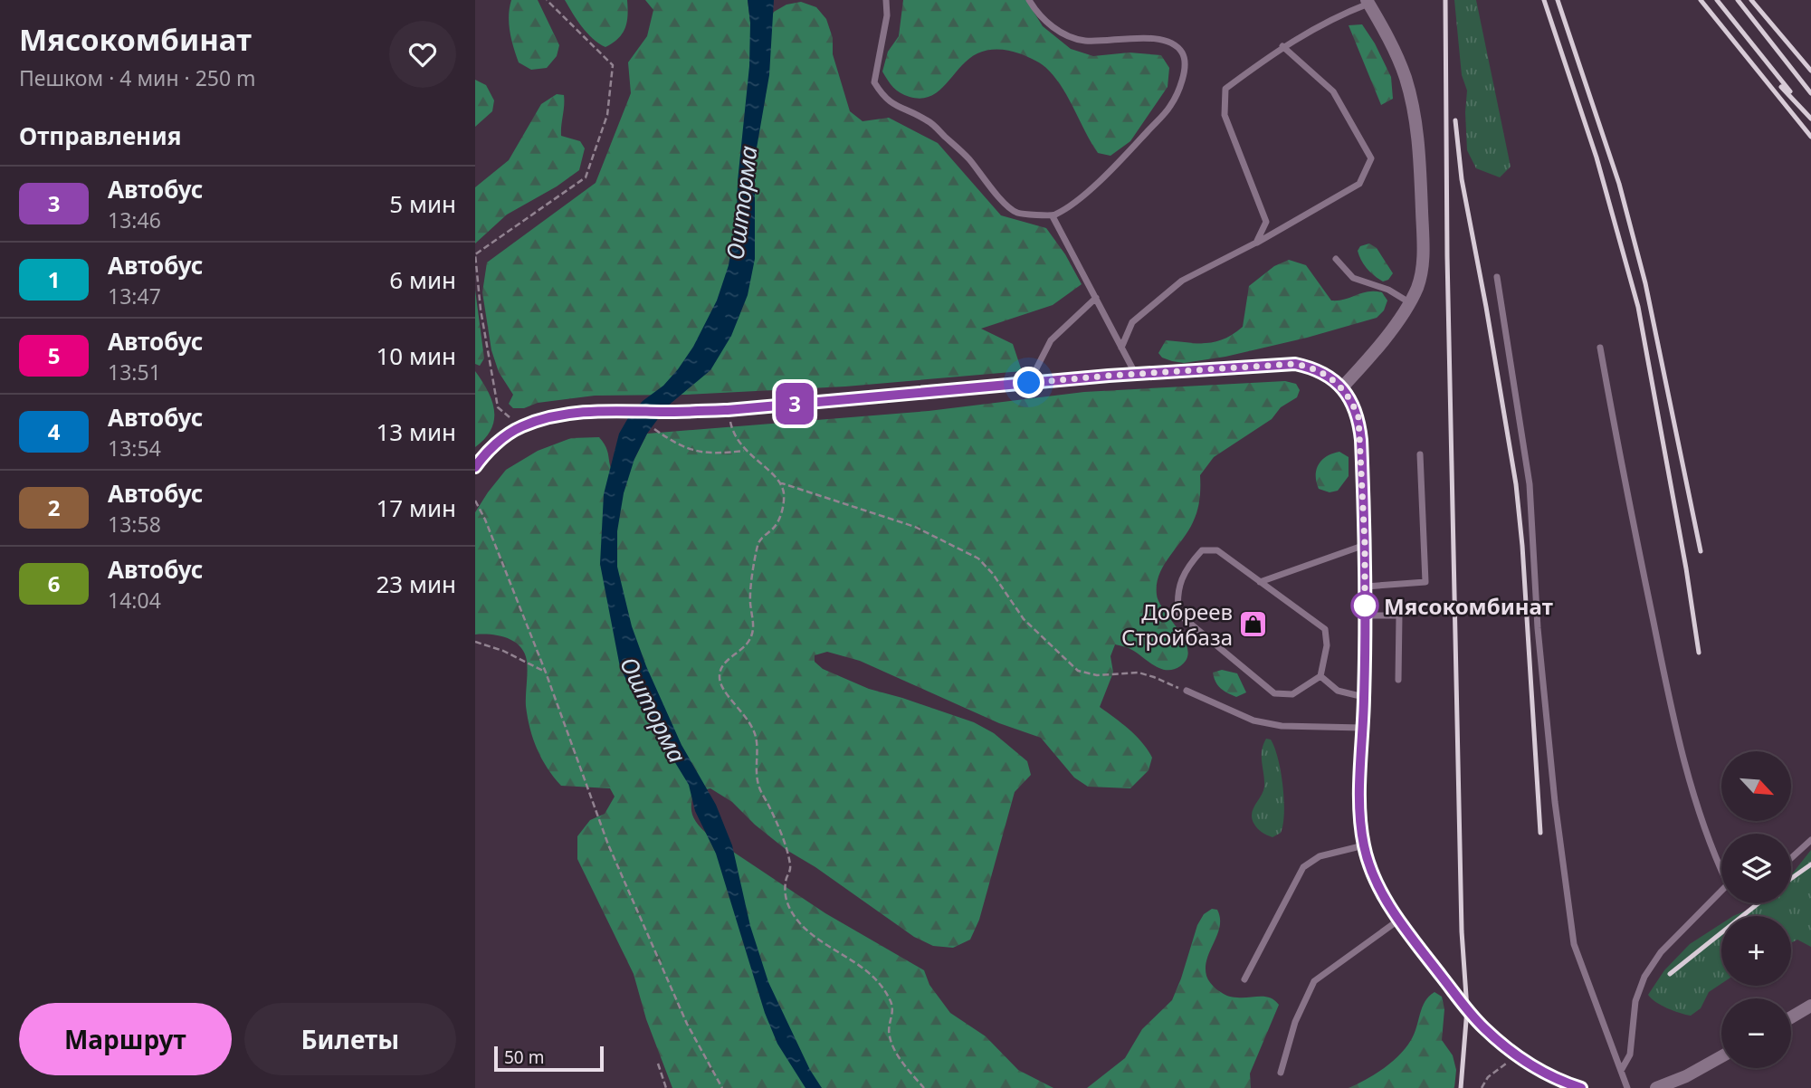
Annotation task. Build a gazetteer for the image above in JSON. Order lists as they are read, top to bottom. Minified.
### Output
{"water":["Ошторма"],"places":{"other":["Мясокомбинат"],"shop":["Добреев Стройбаза"]},"lines":["bus line 3"],"scale_bar":"50 m","north":"bottom right","page":{"heading":[["Мясокомбинат","Пешком · 4 мин · 250 m"],"Отправления"],"on_map":"3","list":[{"mark":"3","name":"Автобус","note":"13:46","value":"5 мин"},{"mark":"1","name":"Автобус","note":"13:47","value":"6 мин"},{"mark":"5","name":"Автобус","note":"13:51","value":"10 мин"},{"mark":"4","name":"Автобус","note":"13:54","value":"13 мин"},{"mark":"2","name":"Автобус","note":"13:58","value":"17 мин"},{"mark":"6","name":"Автобус","note":"14:04","value":"23 мин"}],"map_buttons":["+","−"],"buttons":["Маршрут","Билеты"],"scale":"50 m"}}
